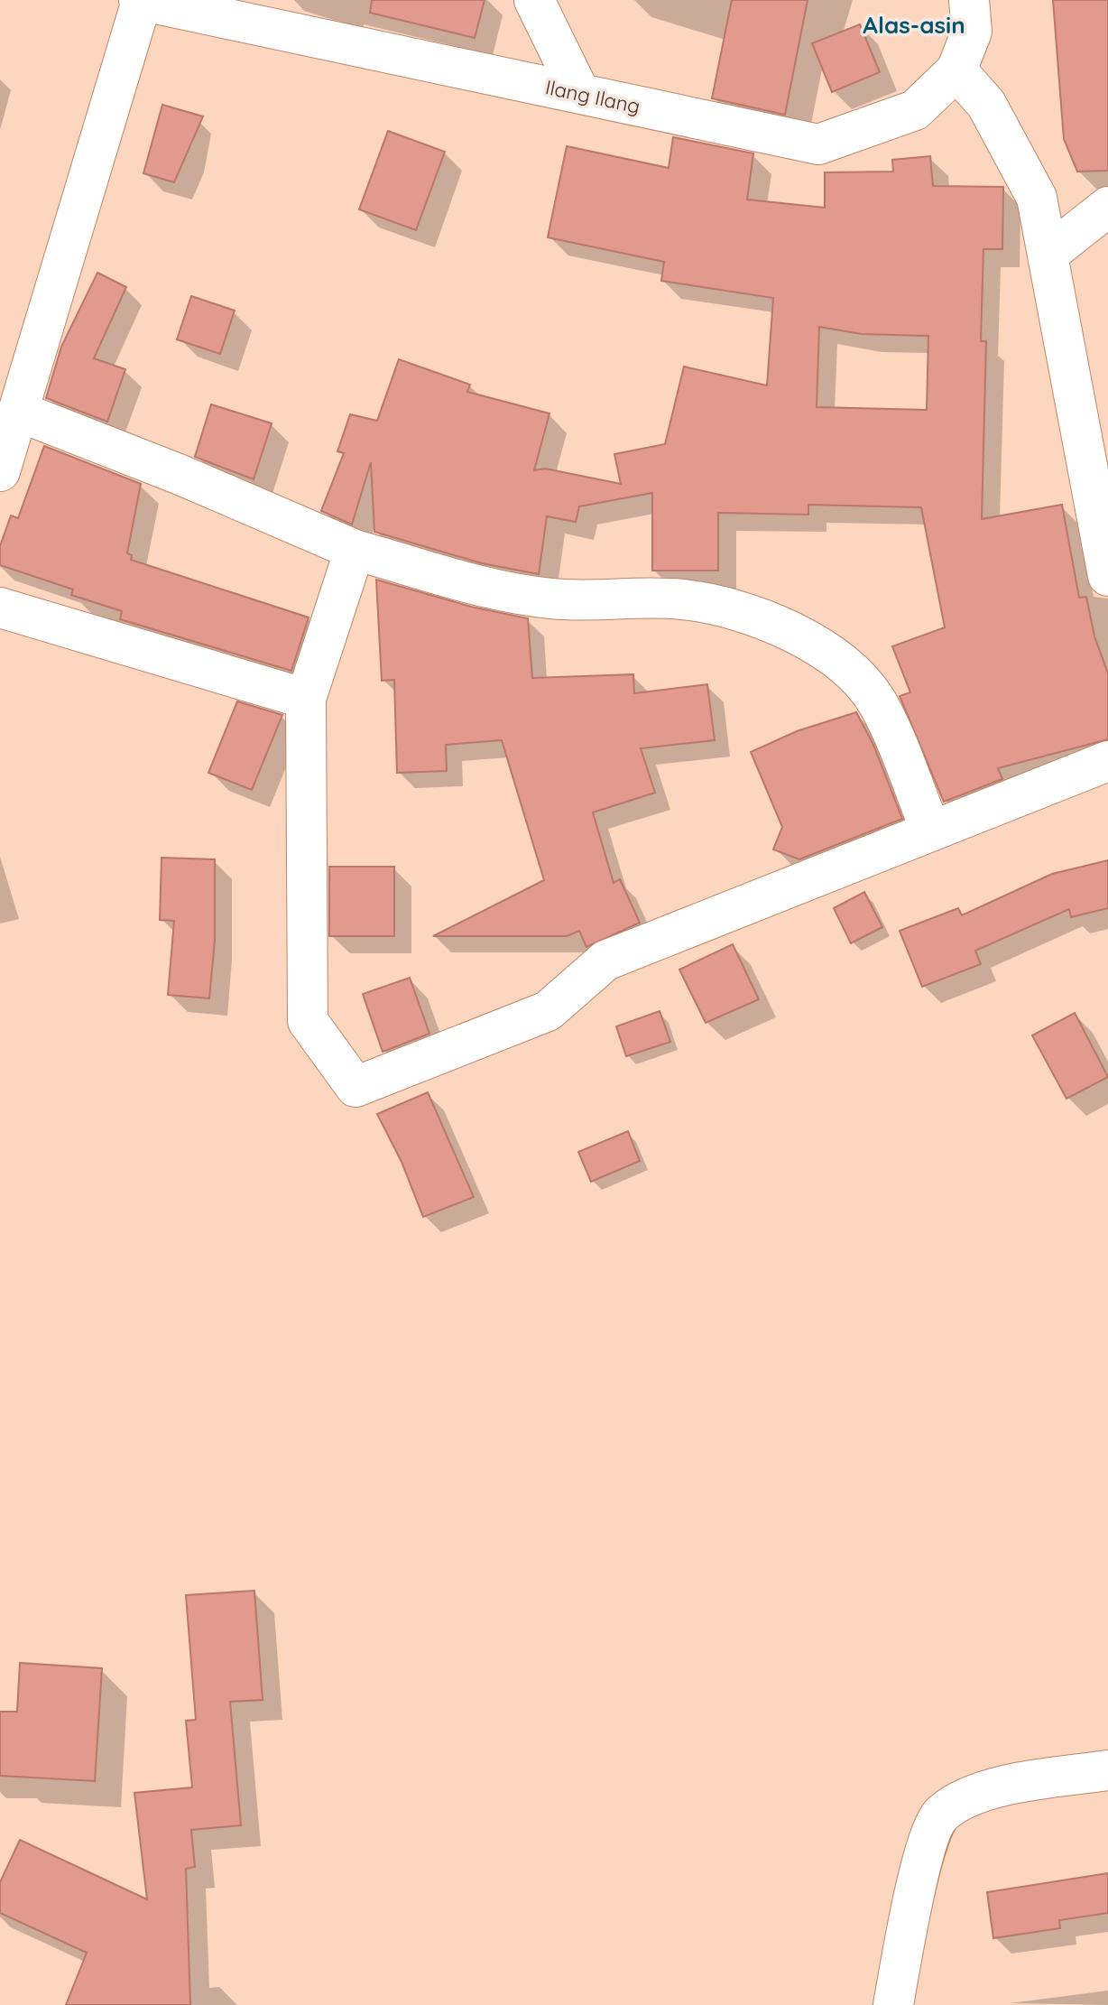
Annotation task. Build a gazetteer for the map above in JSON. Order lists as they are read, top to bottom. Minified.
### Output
{"streets":{"street":["Ilang Ilang"]},"districts":["Alas-asin"]}
